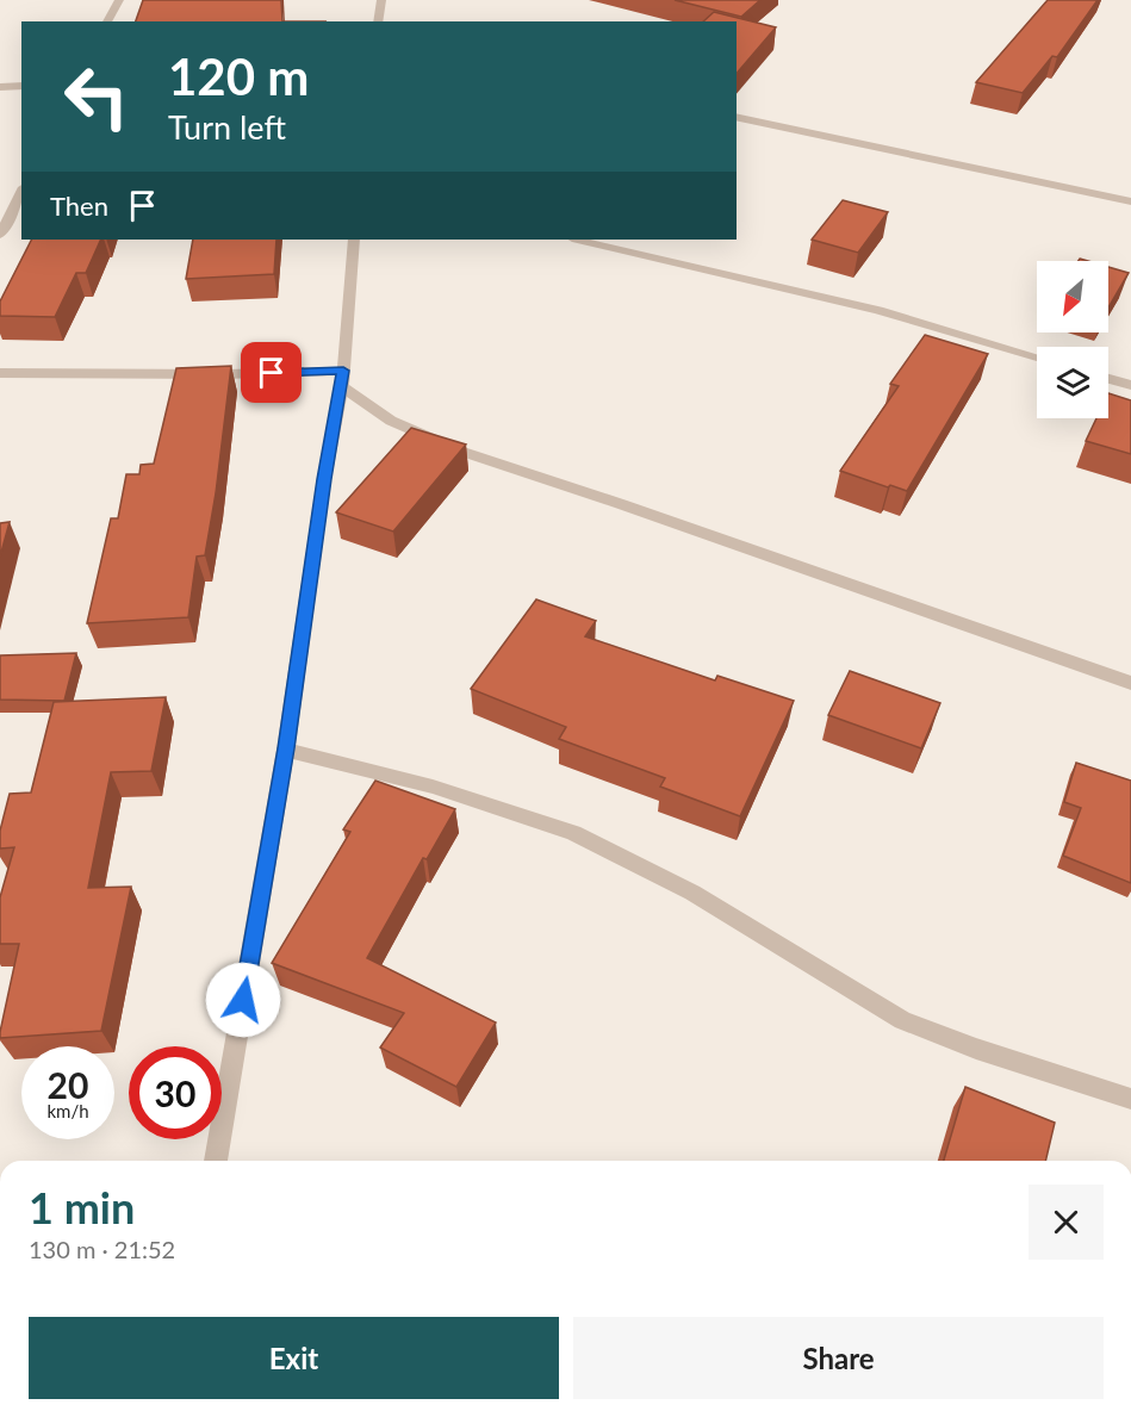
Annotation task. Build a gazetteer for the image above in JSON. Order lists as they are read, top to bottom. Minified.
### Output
{"north":"bottom left","page":{"turn":["120 m","Turn left"],"then":"Then","speed":"20 km/h","limit":"30","heading":["1 min","130 m · 21:52"],"buttons":["Exit","Share"]}}
